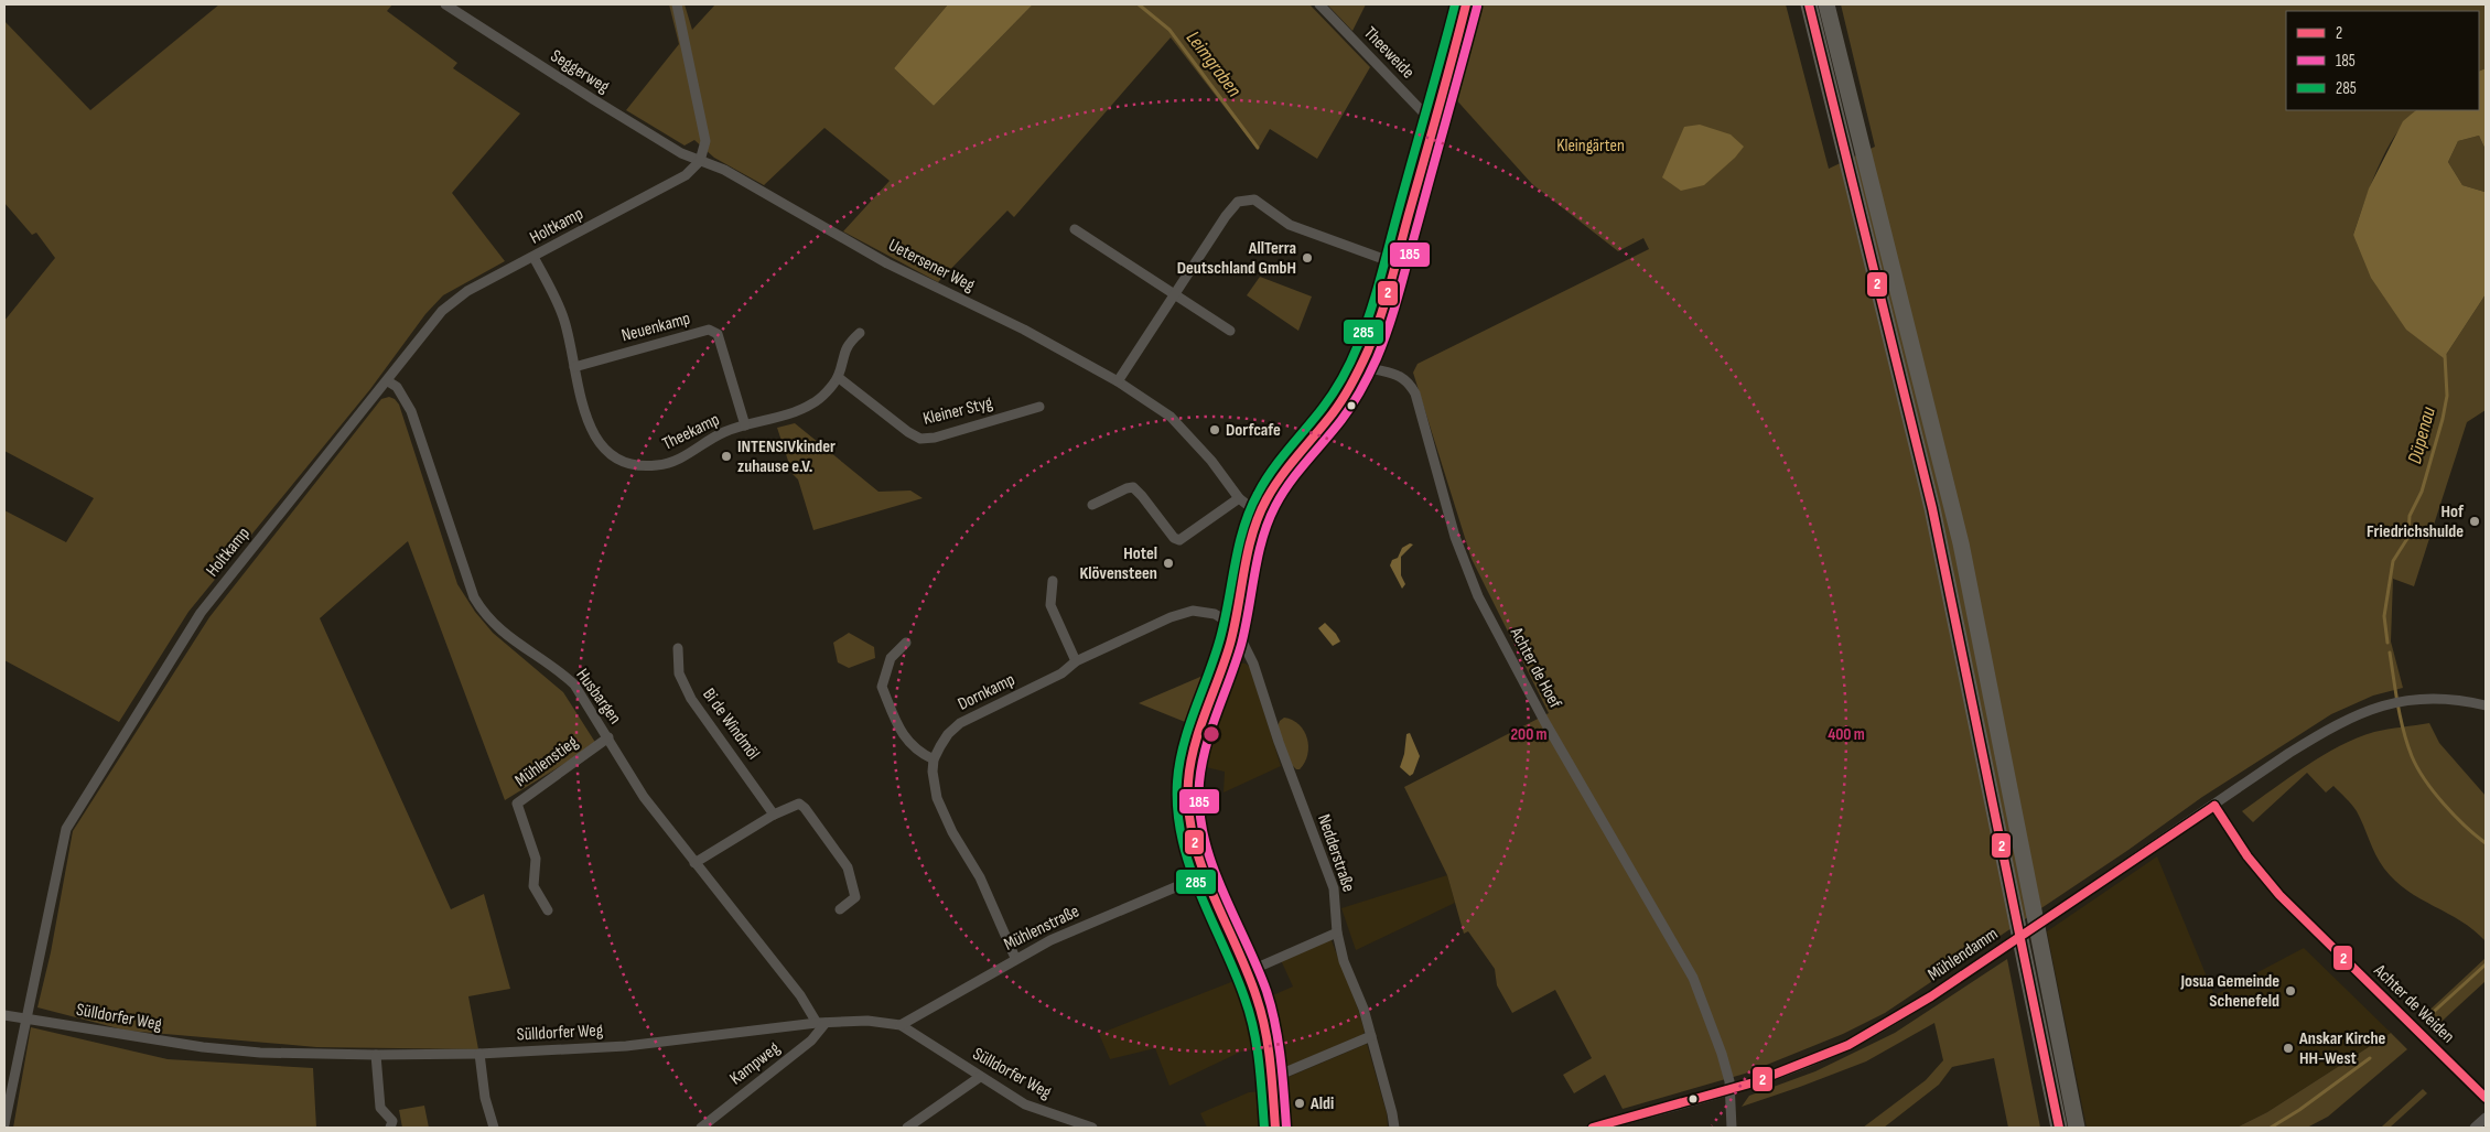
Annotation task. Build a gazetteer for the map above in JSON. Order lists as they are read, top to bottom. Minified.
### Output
{"streets":{"street":["Theeweide","Seggerweg","Holtkamp","Uetersener Weg","Neuenkamp","Kleiner Styg","Theekamp","Achter de Hoef","Dornkamp","Husbargen","Bi de Windmöl","Mühlenstieg","Nedderstraße","Mühlenstraße","Mühlendamm","Achter de Weiden","Sülldorfer Weg","Kampweg"]},"crossings":[["Seggerweg","Holtkamp"],["Seggerweg","Uetersener Weg"],["Holtkamp","Uetersener Weg"],["Holtkamp","Theekamp"],["Holtkamp","Husbargen"],["Holtkamp","Sülldorfer Weg"],["Neuenkamp","Theekamp"],["Kleiner Styg","Theekamp"],["Achter de Hoef","Mühlendamm"],["Dornkamp","Nedderstraße"],["Husbargen","Mühlenstieg"],["Husbargen","Sülldorfer Weg"],["Husbargen","Kampweg"],["Mühlenstraße","Sülldorfer Weg"],["Mühlendamm","Achter de Weiden"],["Sülldorfer Weg","Kampweg"]],"water":["Leimgraben","Düpenau"],"parks":["Kleingärten"],"places":["AllTerra Deutschland GmbH","Dorfcafe","INTENSIVkinder zuhause e.V.","Hof Friedrichshulde","Hotel Klövensteen","Josua Gemeinde Schenefeld","Anskar Kirche HH-West","Aldi"],"lines":["transit line 2","transit line 285","transit line 185"],"legend":["2","185","285"],"rings":["200 m","400 m"]}
